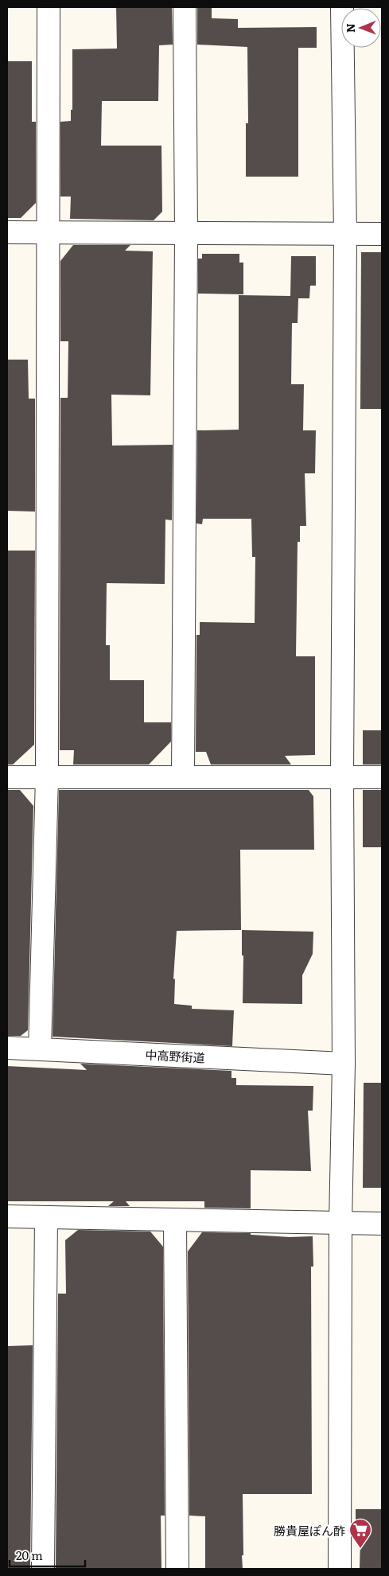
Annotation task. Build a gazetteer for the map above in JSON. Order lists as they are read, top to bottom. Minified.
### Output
{"streets":{"street":["中高野街道"]},"places":{"supermarket":["勝貴屋ぽん酢"]},"scale_bar":"20 m","north":"left"}
